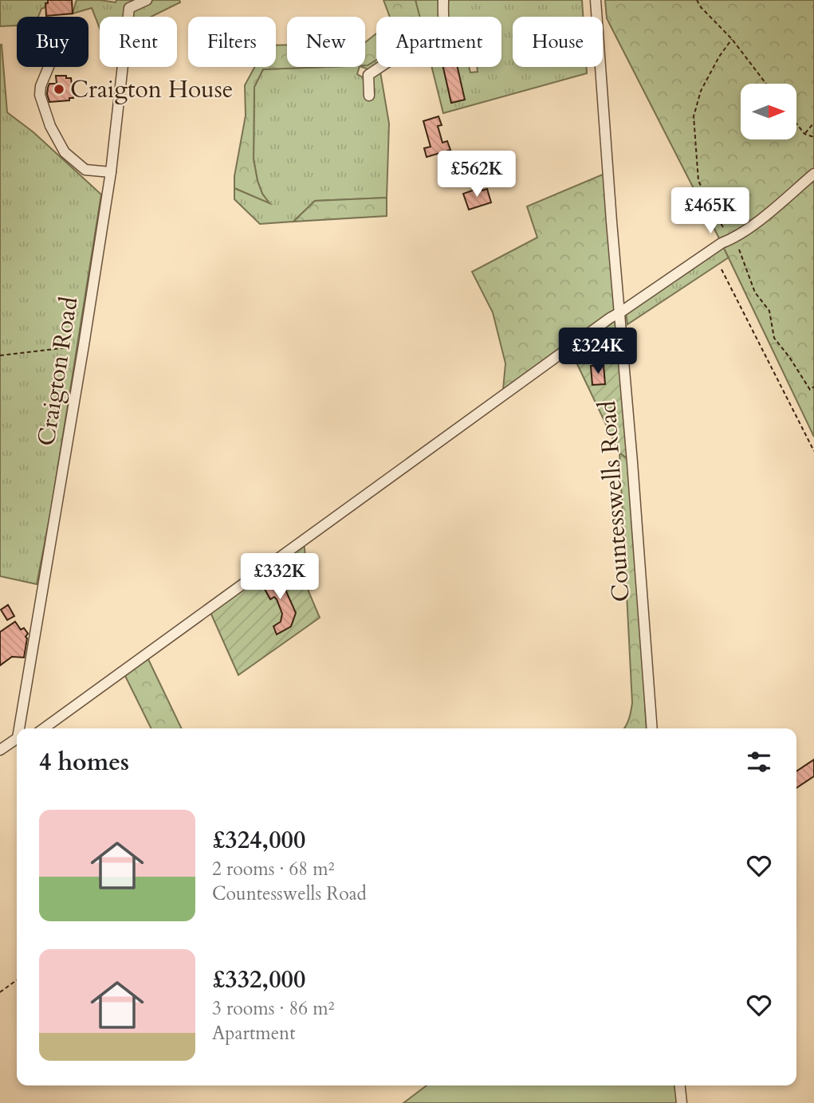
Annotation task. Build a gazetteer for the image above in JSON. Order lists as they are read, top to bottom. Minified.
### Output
{"streets":{"street":["Craigton Road","Countesswells Road"]},"places":["Craigton House"],"north":"right","page":{"chip":["Buy","Rent","Filters","New","Apartment","House"],"price":["£562K","£465K","£324K","£332K"],"heading":"4 homes","list":[{"name":"£324,000","note":"2 rooms · 68 m² · Countesswells Road"},{"name":"£332,000","note":"3 rooms · 86 m² · Apartment"}]}}
